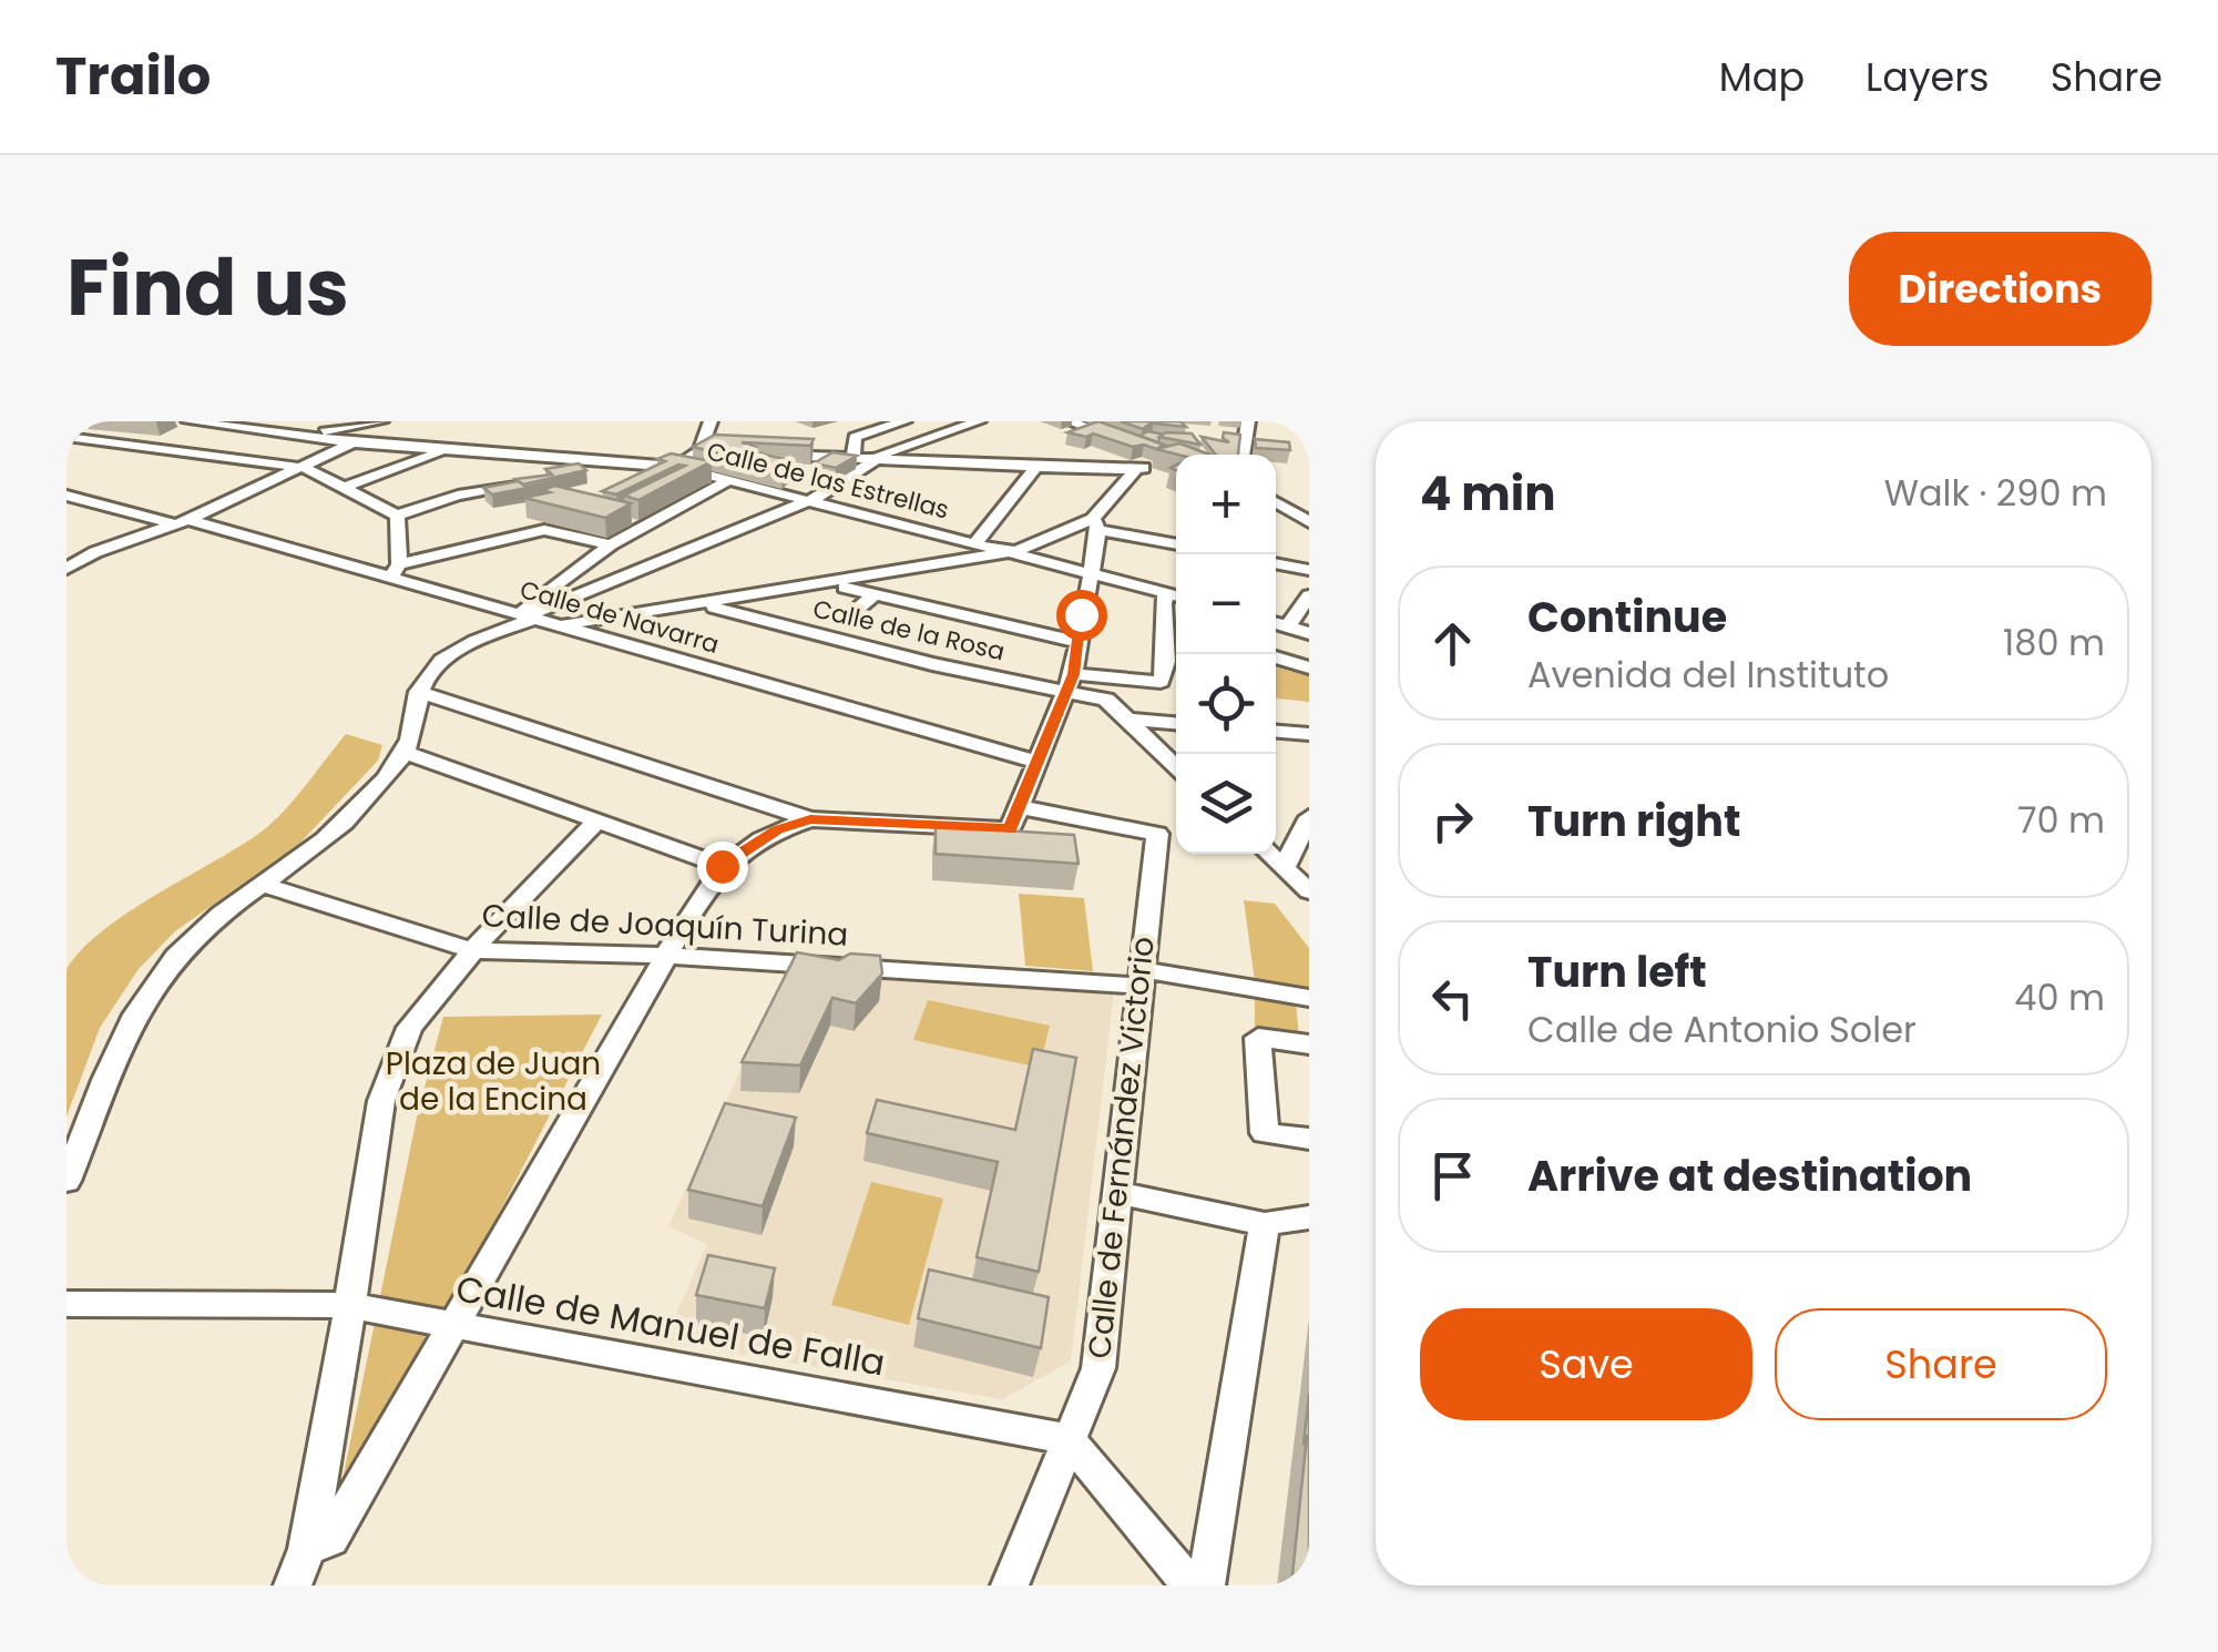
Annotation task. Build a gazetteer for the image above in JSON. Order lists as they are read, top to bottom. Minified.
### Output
{"streets":{"street":["Calle de las Estrellas","Calle de Navarra","Calle de la Rosa","Calle de Joaquín Turina","Calle de Fernández Victorio","Calle de Manuel de Falla"]},"crossings":[["Calle de las Estrellas","Calle de la Rosa"],["Calle de Navarra","Calle de la Rosa"],["Calle de Joaquín Turina","Calle de Fernández Victorio"],["Calle de Fernández Victorio","Calle de Manuel de Falla"]],"parks":["Plaza de Juan de la Encina"],"page":{"header":"Trailo","nav":["Map","Layers","Share"],"title":"Find us","buttons":["Directions",["Save","Share"]],"heading":["4 min","Walk · 290 m"],"map_buttons":["+","−"],"list":[["Continue","Avenida del Instituto","180 m"],["Turn right","70 m"],["Turn left","Calle de Antonio Soler","40 m"],"Arrive at destination"]}}
